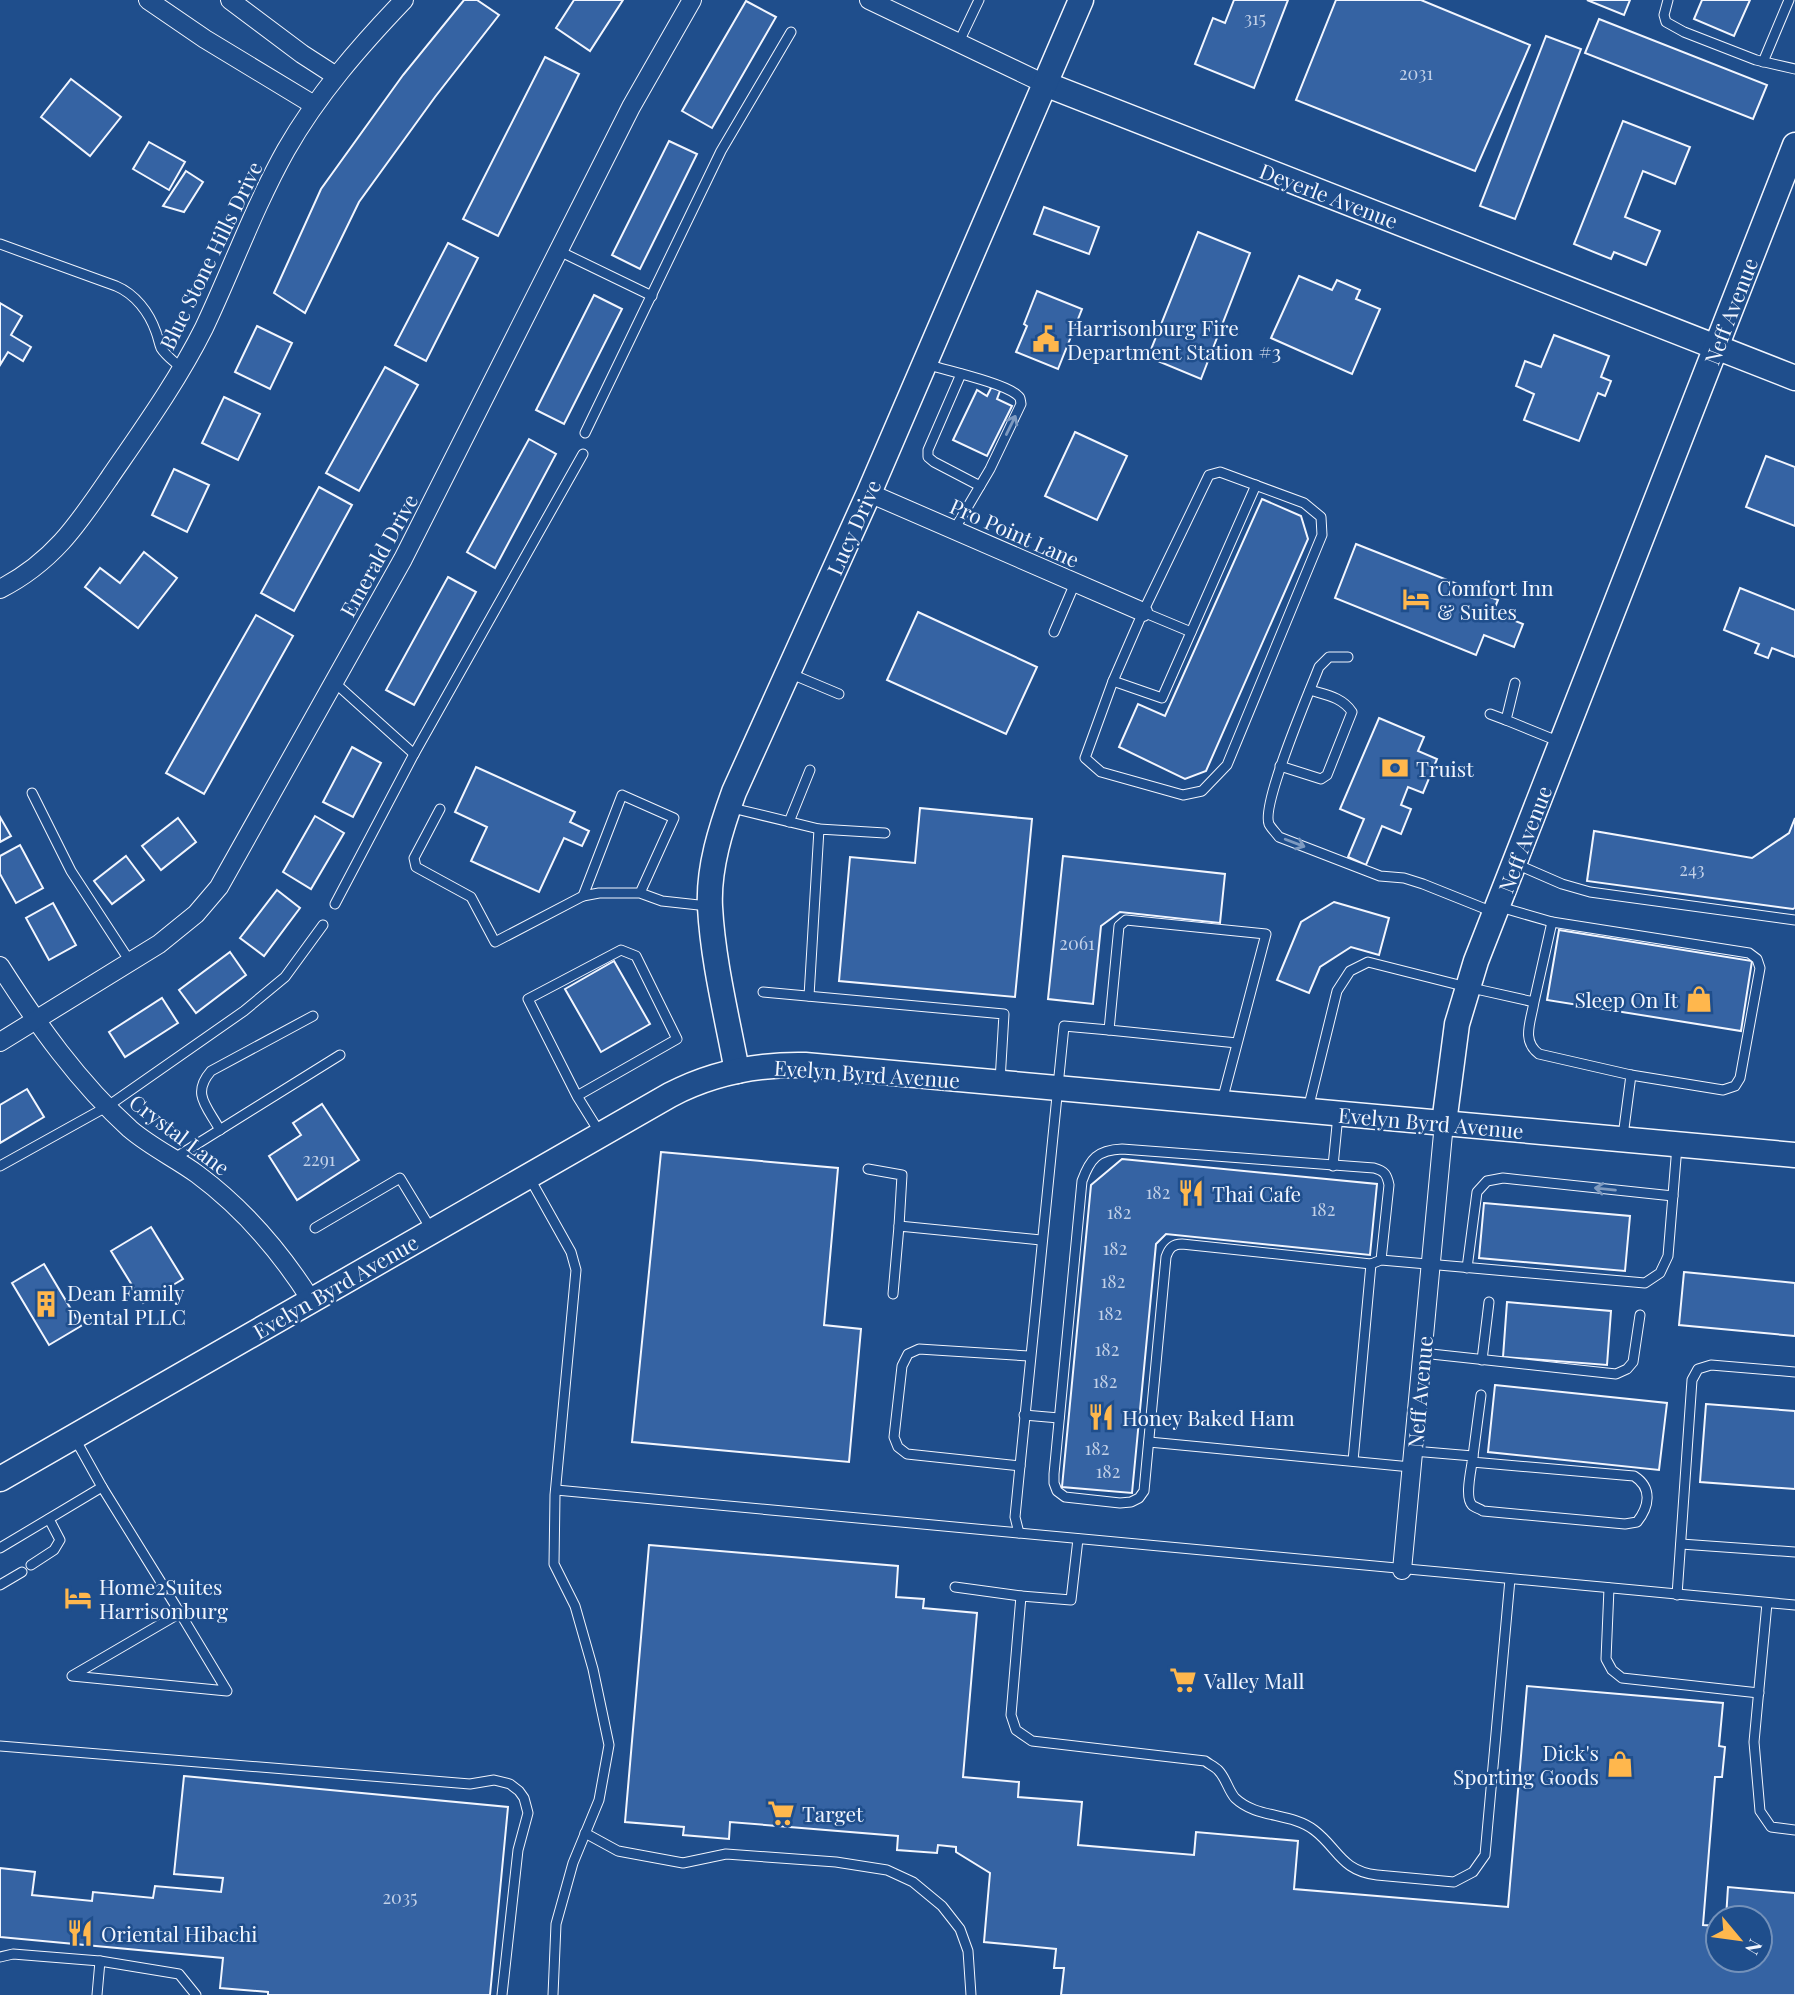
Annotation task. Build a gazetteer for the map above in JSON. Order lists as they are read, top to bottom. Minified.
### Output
{"streets":{"street":["Deyerle Avenue","Blue Stone Hills Drive","Neff Avenue","Lucy Drive","Pro Point Lane","Emerald Drive","Evelyn Byrd Avenue","Crystal Lane"]},"crossings":[["Deyerle Avenue","Neff Avenue"],["Deyerle Avenue","Lucy Drive"],["Neff Avenue","Evelyn Byrd Avenue"],["Lucy Drive","Pro Point Lane"],["Lucy Drive","Evelyn Byrd Avenue"],["Emerald Drive","Crystal Lane"],["Evelyn Byrd Avenue","Crystal Lane"]],"places":{"public building":["Harrisonburg Fire Department Station #3"],"hotel":["Comfort Inn & Suites","Home2Suites Harrisonburg"],"bank":["Truist"],"shop":["Sleep On It","Dick's Sporting Goods"],"restaurant":["Thai Cafe","Honey Baked Ham","Oriental Hibachi"],"building":["Dean Family Dental PLLC"],"supermarket":["Valley Mall","Target"]},"house_numbers":["315","2031","243","2061","2291","182","182","182","182","182","182","182","182","182","182","2035"],"north":"bottom right"}
